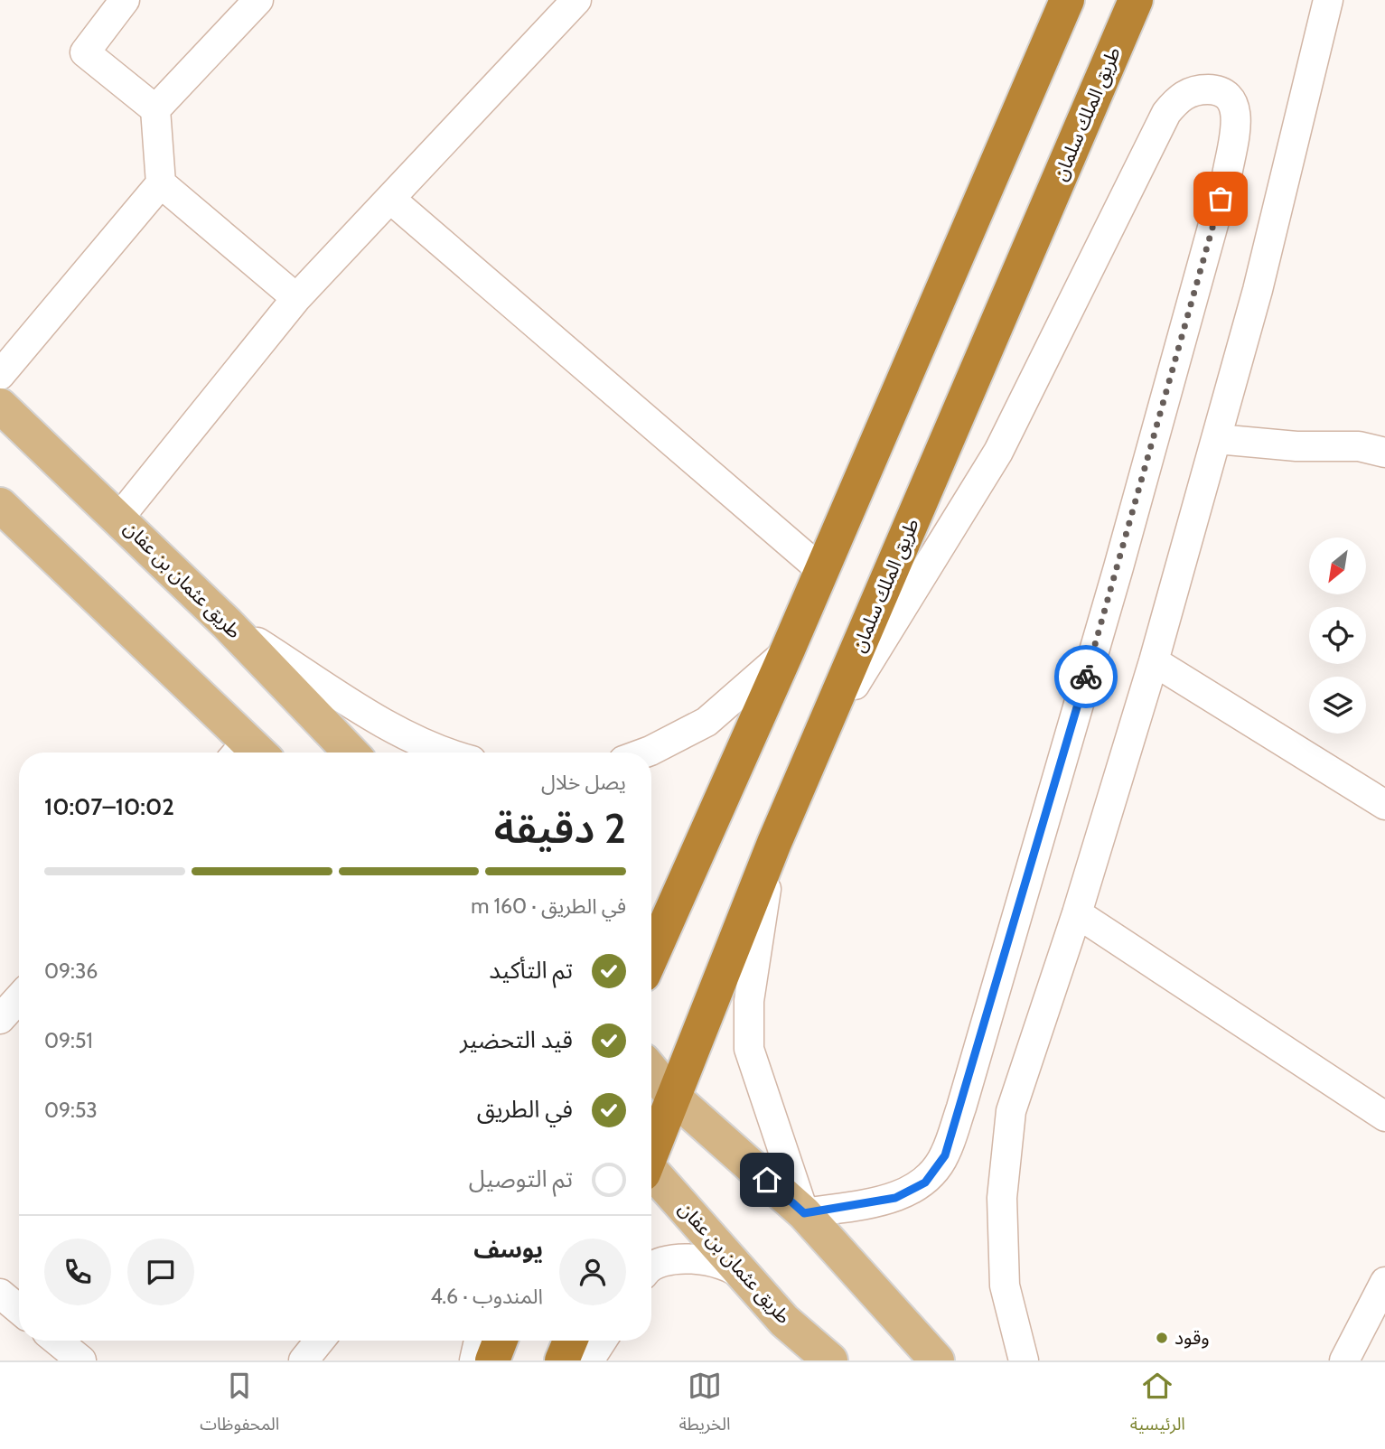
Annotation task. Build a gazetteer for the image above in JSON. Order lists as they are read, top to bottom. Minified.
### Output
{"streets":{"highway":["طريق الملك سلمان"],"main road":["طريق عثمان بن عفان"]},"places":["وقود"],"north":"bottom left","page":{"heading":["2 دقيقة","يصل خلال","10:02–10:07"],"panel":["يوسف","المندوب · 4.6"],"bar":"في الطريق · 160 m","list":[["تم التأكيد","09:36"],["قيد التحضير","09:51"],["في الطريق","09:53"],"تم التوصيل"],"tabs":["الرئيسية","الخريطة","المحفوظات"]}}
